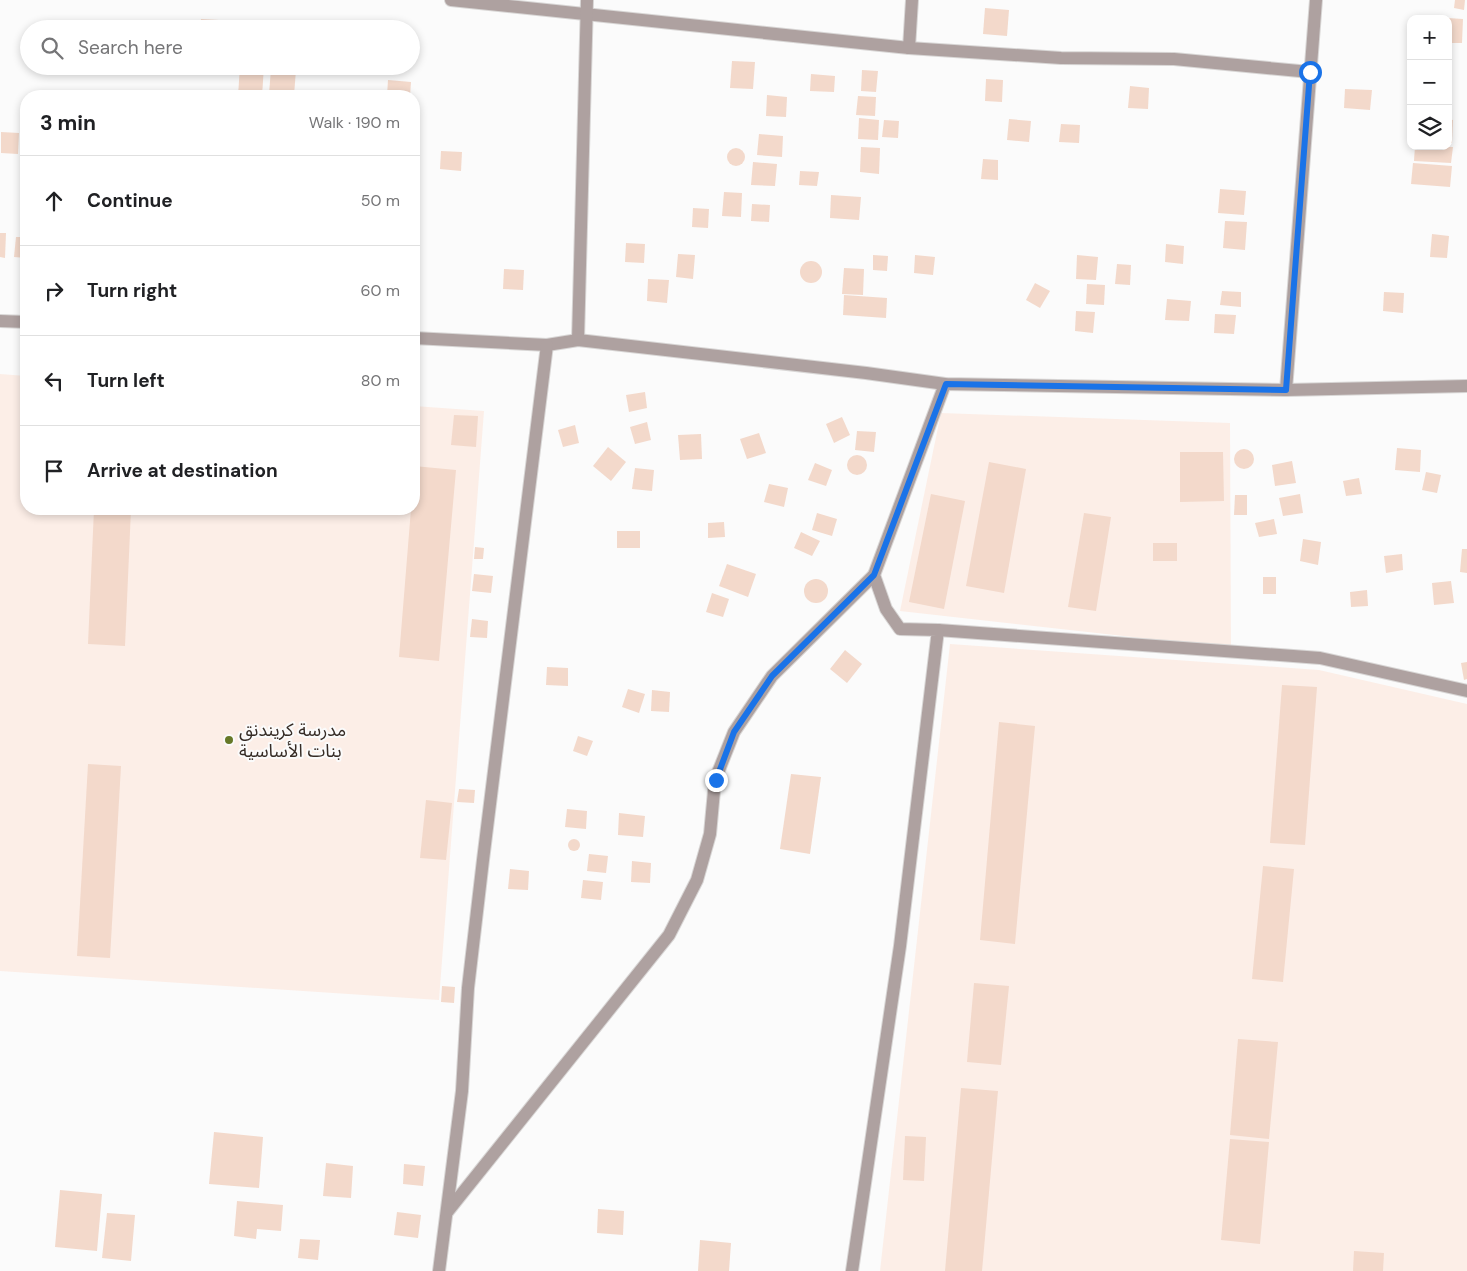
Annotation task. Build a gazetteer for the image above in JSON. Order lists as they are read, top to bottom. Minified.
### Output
{"places":["مدرسة كريندنق بنات الأساسية"],"page":{"map_buttons":["+","−"],"search":"Search here","heading":["3 min","Walk · 190 m"],"list":[["Continue","50 m"],["Turn right","60 m"],["Turn left","80 m"],"Arrive at destination"]}}
